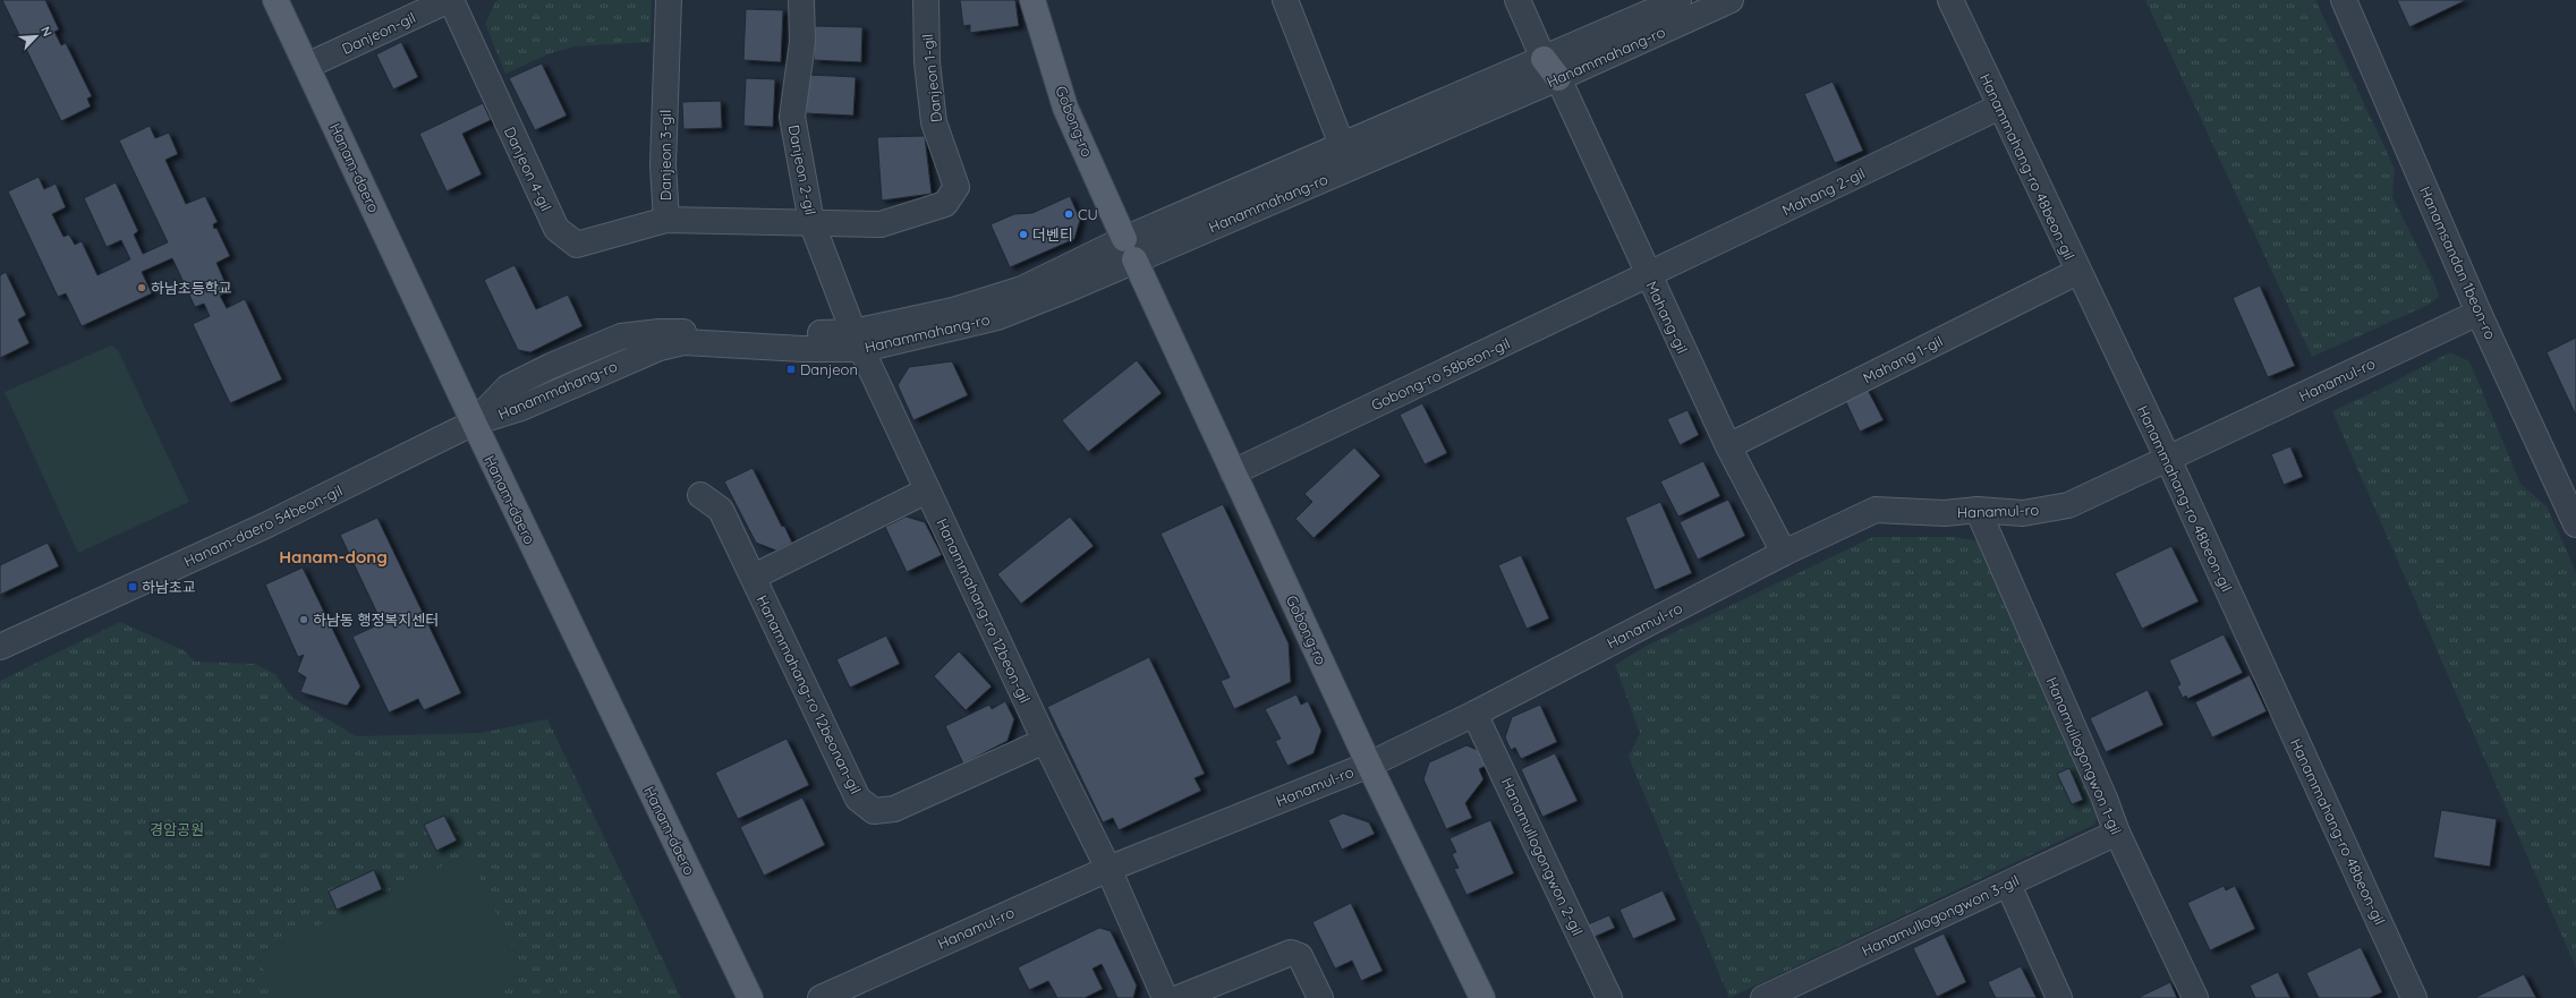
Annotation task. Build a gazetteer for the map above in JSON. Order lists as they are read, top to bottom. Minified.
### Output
{"streets":{"main road":["Gobong-ro","Hanam-daero"],"street":["Danjeon-gil","Hanammahang-ro","Danjeon 1-gil","Danjeon 3-gil","Hanammahang-ro 48beon-gil","Danjeon 4-gil","Danjeon 2-gil","Mahang 2-gil","Hanamsandan 1beon-ro","Mahang-gil","Mahang 1-gil","Gobong-ro 58beon-gil","Hanamul-ro","Hanam-daero 54beon-gil","Hanammahang-ro 12beon-gil","Hanammahang-ro 12beonan-gil","Hanamullogongwon 1-gil","Hanamullogongwon 2-gil","Hanamullogongwon 3-gil"]},"crossings":[["Danjeon-gil","Hanam-daero"],["Danjeon-gil","Danjeon 4-gil"],["Hanammahang-ro","Gobong-ro"],["Hanammahang-ro","Hanam-daero"],["Hanammahang-ro","Danjeon 2-gil"],["Hanammahang-ro","Mahang-gil"],["Hanammahang-ro","Hanam-daero 54beon-gil"],["Hanammahang-ro","Hanammahang-ro 12beon-gil"],["Danjeon 1-gil","Danjeon 3-gil"],["Danjeon 1-gil","Danjeon 2-gil"],["Gobong-ro","Gobong-ro 58beon-gil"],["Gobong-ro","Hanamul-ro"],["Danjeon 3-gil","Danjeon 4-gil"],["Danjeon 3-gil","Danjeon 2-gil"],["Hanammahang-ro 48beon-gil","Mahang 2-gil"],["Hanammahang-ro 48beon-gil","Mahang 1-gil"],["Hanammahang-ro 48beon-gil","Hanamul-ro"],["Hanam-daero","Hanam-daero 54beon-gil"],["Danjeon 2-gil","Hanammahang-ro 12beon-gil"],["Mahang 2-gil","Mahang-gil"],["Mahang 2-gil","Gobong-ro 58beon-gil"],["Hanamsandan 1beon-ro","Hanamul-ro"],["Mahang-gil","Mahang 1-gil"],["Mahang-gil","Gobong-ro 58beon-gil"],["Mahang-gil","Hanamul-ro"],["Hanamul-ro","Hanammahang-ro 12beon-gil"],["Hanamul-ro","Hanamullogongwon 1-gil"],["Hanamul-ro","Hanamullogongwon 2-gil"],["Hanammahang-ro 12beon-gil","Hanammahang-ro 12beonan-gil"],["Hanamullogongwon 1-gil","Hanamullogongwon 3-gil"]],"districts":["Hanam-dong"],"parks":["경암공원"],"places":{"other":["CU","더벤티","하남초등학교","하남동 행정복지센터"],"transit":["Danjeon","하남초교"]},"north":"top right"}
